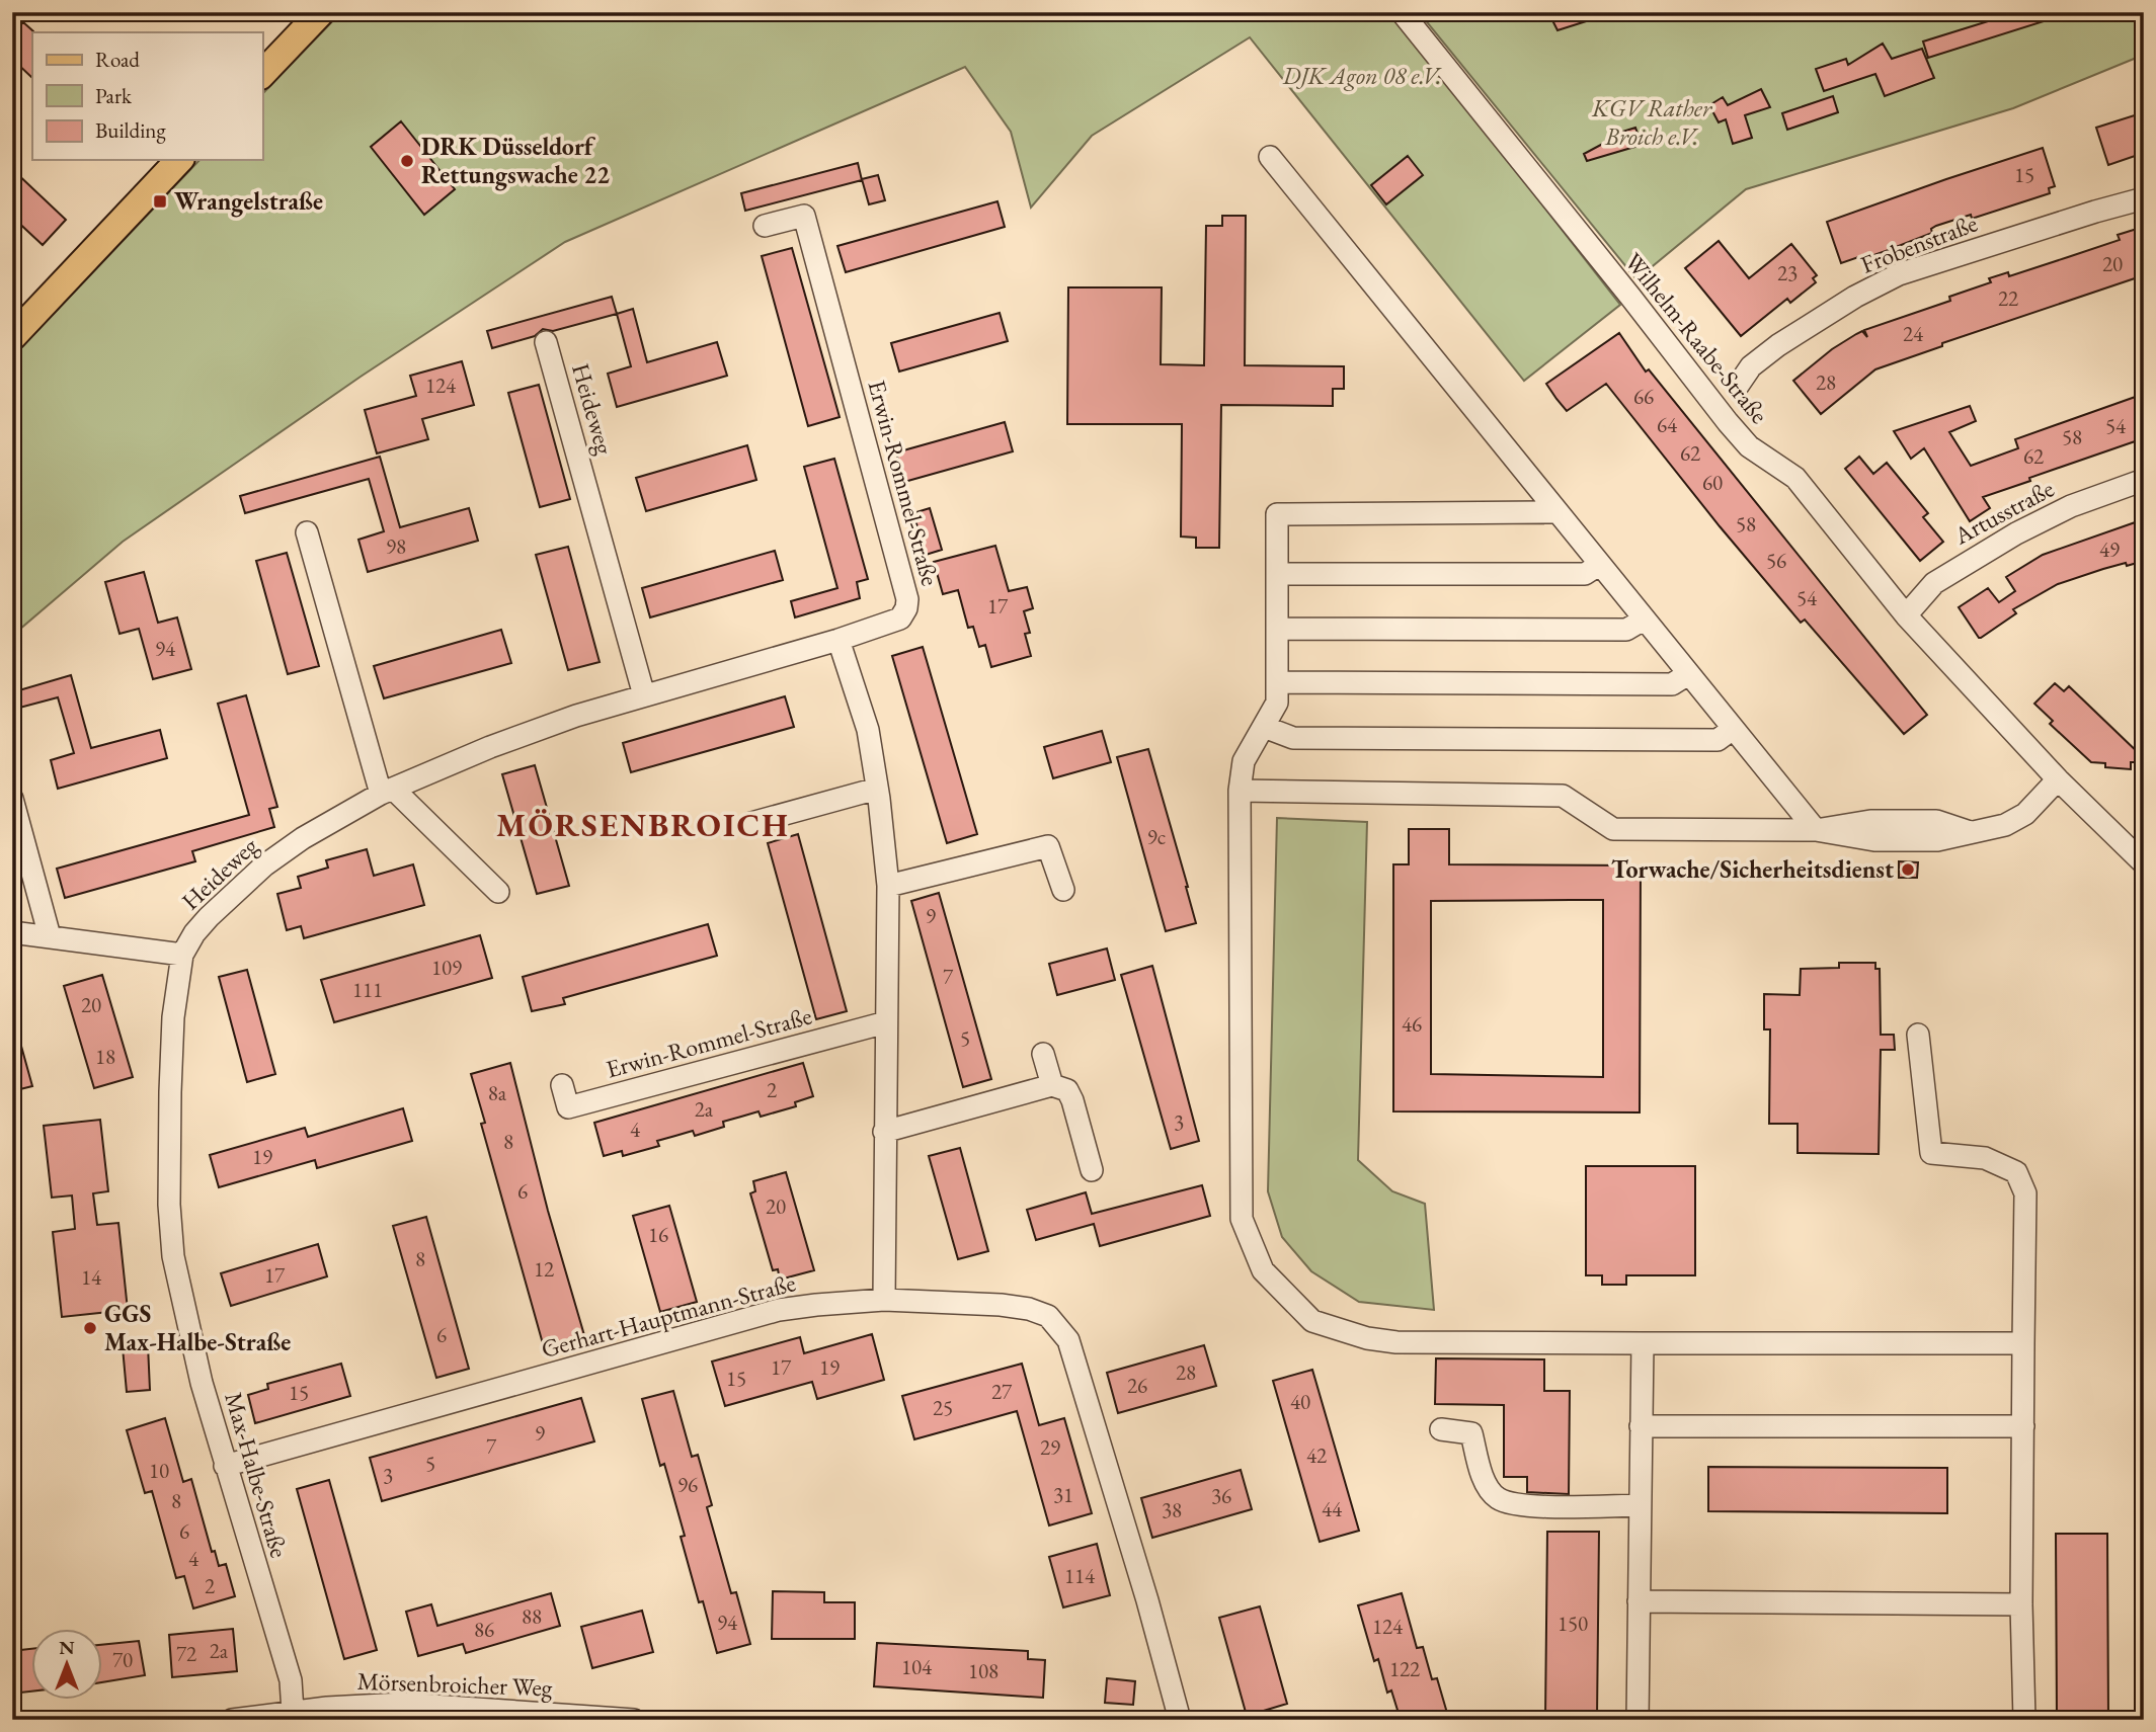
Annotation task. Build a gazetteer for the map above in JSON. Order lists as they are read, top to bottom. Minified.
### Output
{"streets":{"street":["Frobenstraße","Wilhelm-Raabe-Straße","Heideweg","Erwin-Rommel-Straße","Artusstraße","Gerhart-Hauptmann-Straße","Max-Halbe-Straße","Mörsenbroicher Weg"]},"crossings":[["Wilhelm-Raabe-Straße","Artusstraße"],["Heideweg","Erwin-Rommel-Straße"],["Heideweg","Max-Halbe-Straße"],["Gerhart-Hauptmann-Straße","Max-Halbe-Straße"],["Max-Halbe-Straße","Mörsenbroicher Weg"]],"districts":["MÖRSENBROICH"],"parks":["DJK Agon 08 e.V.","KGV Rather Broich e.V."],"places":{"other":["DRK Düsseldorf Rettungswache 22","Torwache/Sicherheitsdienst","GGS Max-Halbe-Straße"],"transit":["Wrangelstraße"]},"house_numbers":["15","20","23","22","24","28","124","66","64","54","58","62","62","60","58","98","49","56","54","17","94","9c","9","109","7","111","20","46","5","18","2","8a","2a","3","4","8","19","6","20","16","8","12","17","14","6","17","19","28","15","26","27","15","40","25","9","7","29","42","5","10","3","96","31","36","8","44","38","6","4","114","2","88","94","150","124","86","2a","72","70","104","122","108"],"legend":["Road","Park","Building"],"north":"top"}
